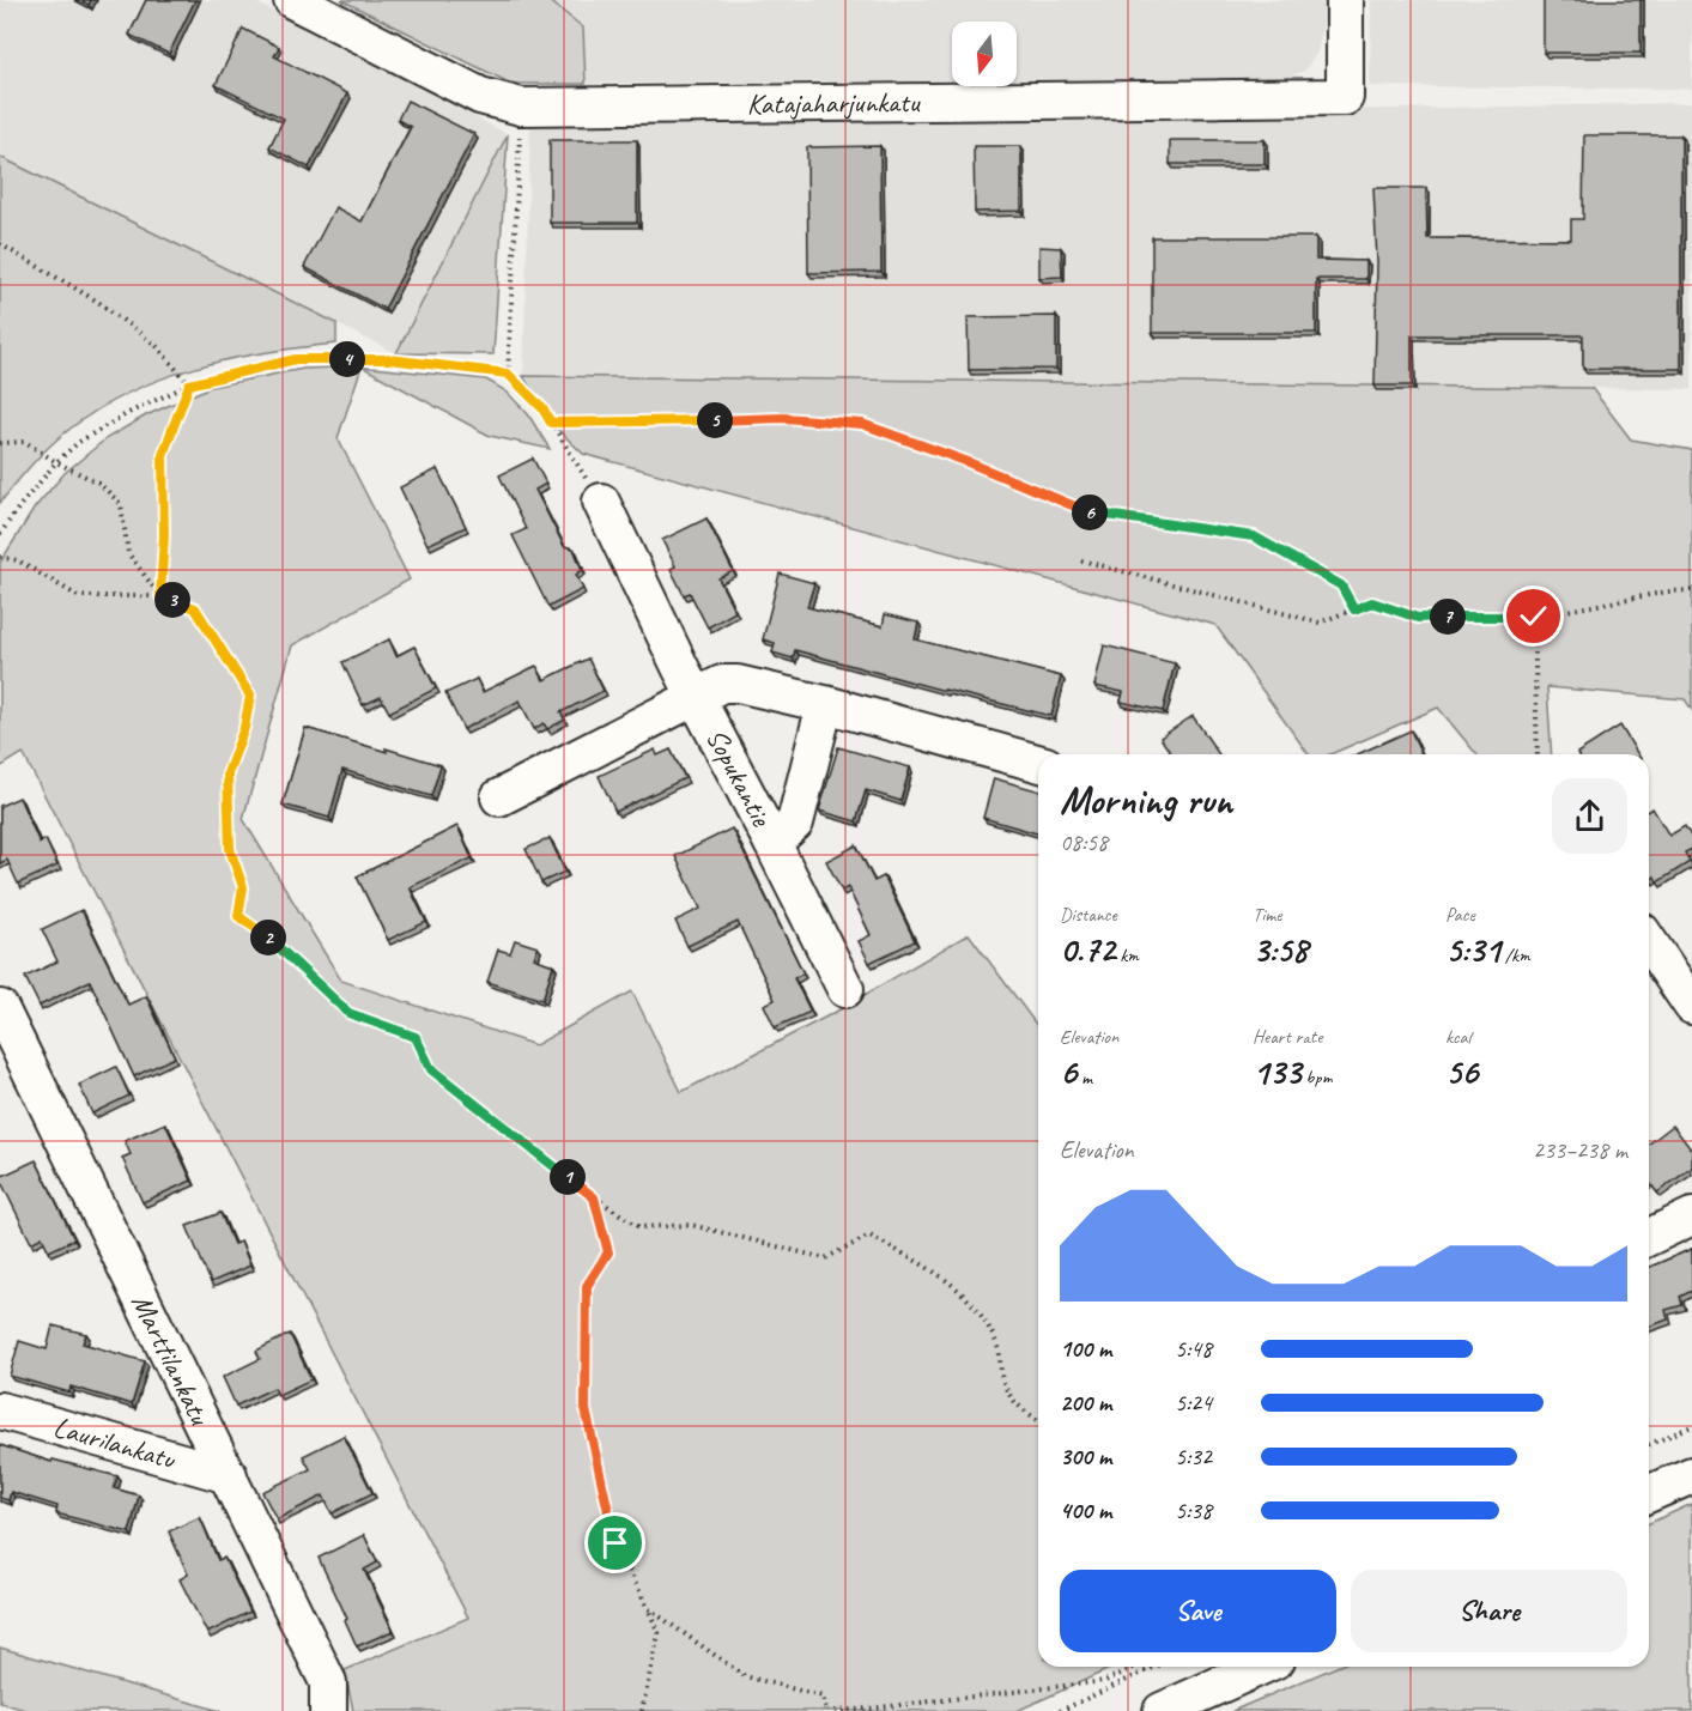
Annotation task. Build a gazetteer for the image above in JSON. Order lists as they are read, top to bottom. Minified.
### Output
{"streets":{"street":["Katajaharjunkatu","Sopukantie","Marttilankatu","Laurilankatu"]},"crossings":[["Marttilankatu","Laurilankatu"]],"north":"bottom","page":{"pins":["4","5","6","3","7","2","1"],"heading":["Morning run","08:58"],"stats":[["Distance","0.72 km"],["Time","3:58"],["Pace","5:31 /km"],["Elevation","6 m"],["Heart rate","133 bpm"],["kcal","56"]],"chart":["Elevation","233–238 m"],"list":[{"name":"100 m","note":"5:48"},{"name":"200 m","note":"5:24"},{"name":"300 m","note":"5:32"},{"name":"400 m","note":"5:38"}],"buttons":["Save","Share"]}}
